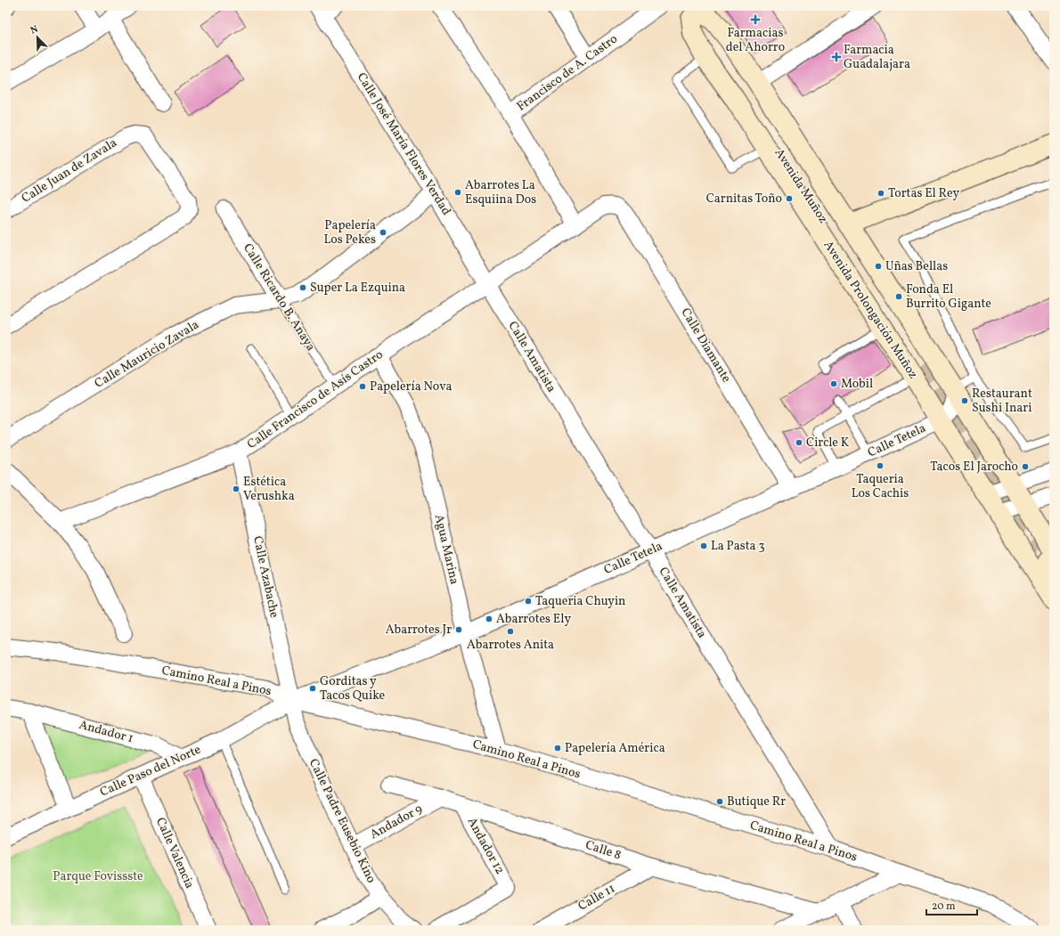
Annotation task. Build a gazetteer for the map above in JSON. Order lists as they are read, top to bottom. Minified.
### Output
{"streets":{"street":["Francisco de A. Castro","Calle José María Flores Verdad","Calle Juan de Zavala","Avenida Muñoz","Calle Ricardo B. Anaya","Avenida Prolongación Muñoz","Calle Diamante","Calle Mauricio Zavala","Calle Amatista","Calle Francisco de Asís Castro","Calle Tetela","Agua Marina","Calle Azabache","Camino Real a Pinos","Andador 1","Calle Paso del Norte","Calle Padre Eusebio Kino","Andador 9","Andador 12","Calle 8","Calle Valencia","Calle 11"]},"crossings":[["Francisco de A. Castro","Calle Francisco de Asís Castro"],["Calle José María Flores Verdad","Calle Mauricio Zavala"],["Calle José María Flores Verdad","Calle Amatista"],["Calle José María Flores Verdad","Calle Francisco de Asís Castro"],["Avenida Muñoz","Avenida Prolongación Muñoz"],["Calle Ricardo B. Anaya","Calle Mauricio Zavala"],["Calle Ricardo B. Anaya","Calle Francisco de Asís Castro"],["Avenida Prolongación Muñoz","Calle Tetela"],["Calle Diamante","Calle Francisco de Asís Castro"],["Calle Diamante","Calle Tetela"],["Calle Amatista","Calle Francisco de Asís Castro"],["Calle Amatista","Calle Tetela"],["Calle Amatista","Camino Real a Pinos"],["Calle Francisco de Asís Castro","Agua Marina"],["Calle Francisco de Asís Castro","Calle Azabache"],["Calle Tetela","Agua Marina"],["Calle Tetela","Calle Azabache"],["Calle Tetela","Camino Real a Pinos"],["Calle Tetela","Calle Paso del Norte"],["Calle Tetela","Calle Padre Eusebio Kino"],["Agua Marina","Camino Real a Pinos"],["Calle Azabache","Camino Real a Pinos"],["Calle Azabache","Calle Paso del Norte"],["Calle Azabache","Calle Padre Eusebio Kino"],["Camino Real a Pinos","Calle Paso del Norte"],["Camino Real a Pinos","Calle Padre Eusebio Kino"],["Andador 1","Calle Paso del Norte"],["Calle Paso del Norte","Calle Padre Eusebio Kino"],["Calle Paso del Norte","Calle Valencia"],["Calle Padre Eusebio Kino","Andador 9"],["Andador 9","Calle 8"],["Andador 12","Calle 8"],["Calle 8","Calle 11"]],"parks":["Parque Fovissste"],"places":{"health":["Farmacias del Ahorro","Farmacia Guadalajara"],"other":["Abarrotes La Esquiina Dos","Tortas El Rey","Carnitas Toño","Papelería Los Pekes","Uñas Bellas","Super La Ezquina","Fonda El Burrito Gigante","Mobil","Papelería Nova","Restaurant Sushi Inari","Circle K","Taqueria Los Cachis","Tacos El Jarocho","Estética Verushka","La Pasta 3","Taqueria Chuyin","Abarrotes Ely","Abarrotes Jr","Abarrotes Anita","Gorditas y Tacos Quike","Papelería América","Butique Rr"]},"scale_bar":"20 m","north":"top left"}
